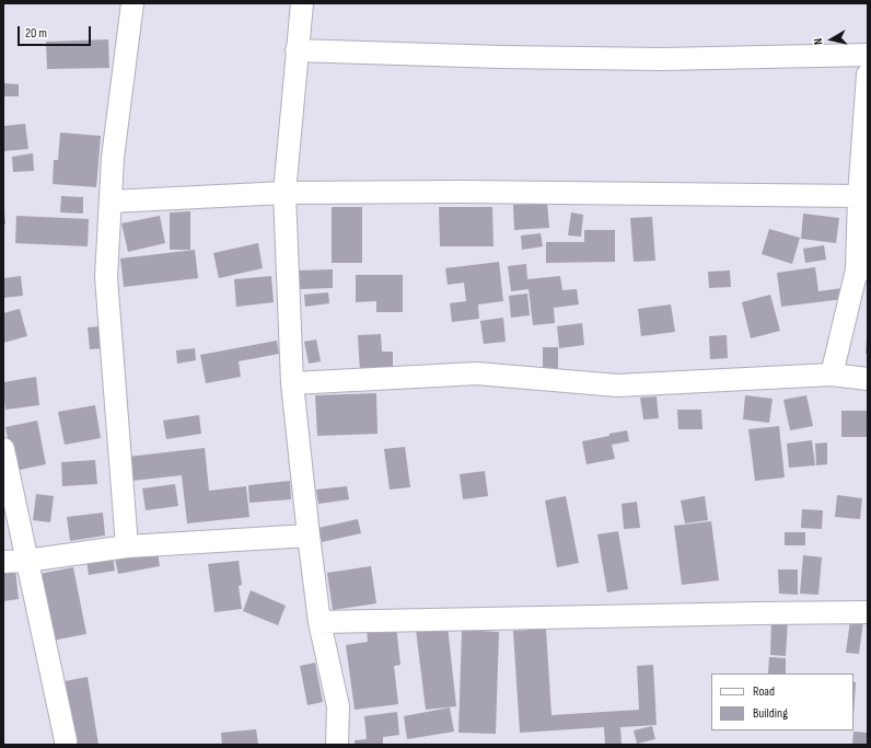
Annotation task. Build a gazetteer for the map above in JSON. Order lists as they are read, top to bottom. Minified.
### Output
{"legend":["Road","Building"],"scale_bar":"20 m","north":"left"}
